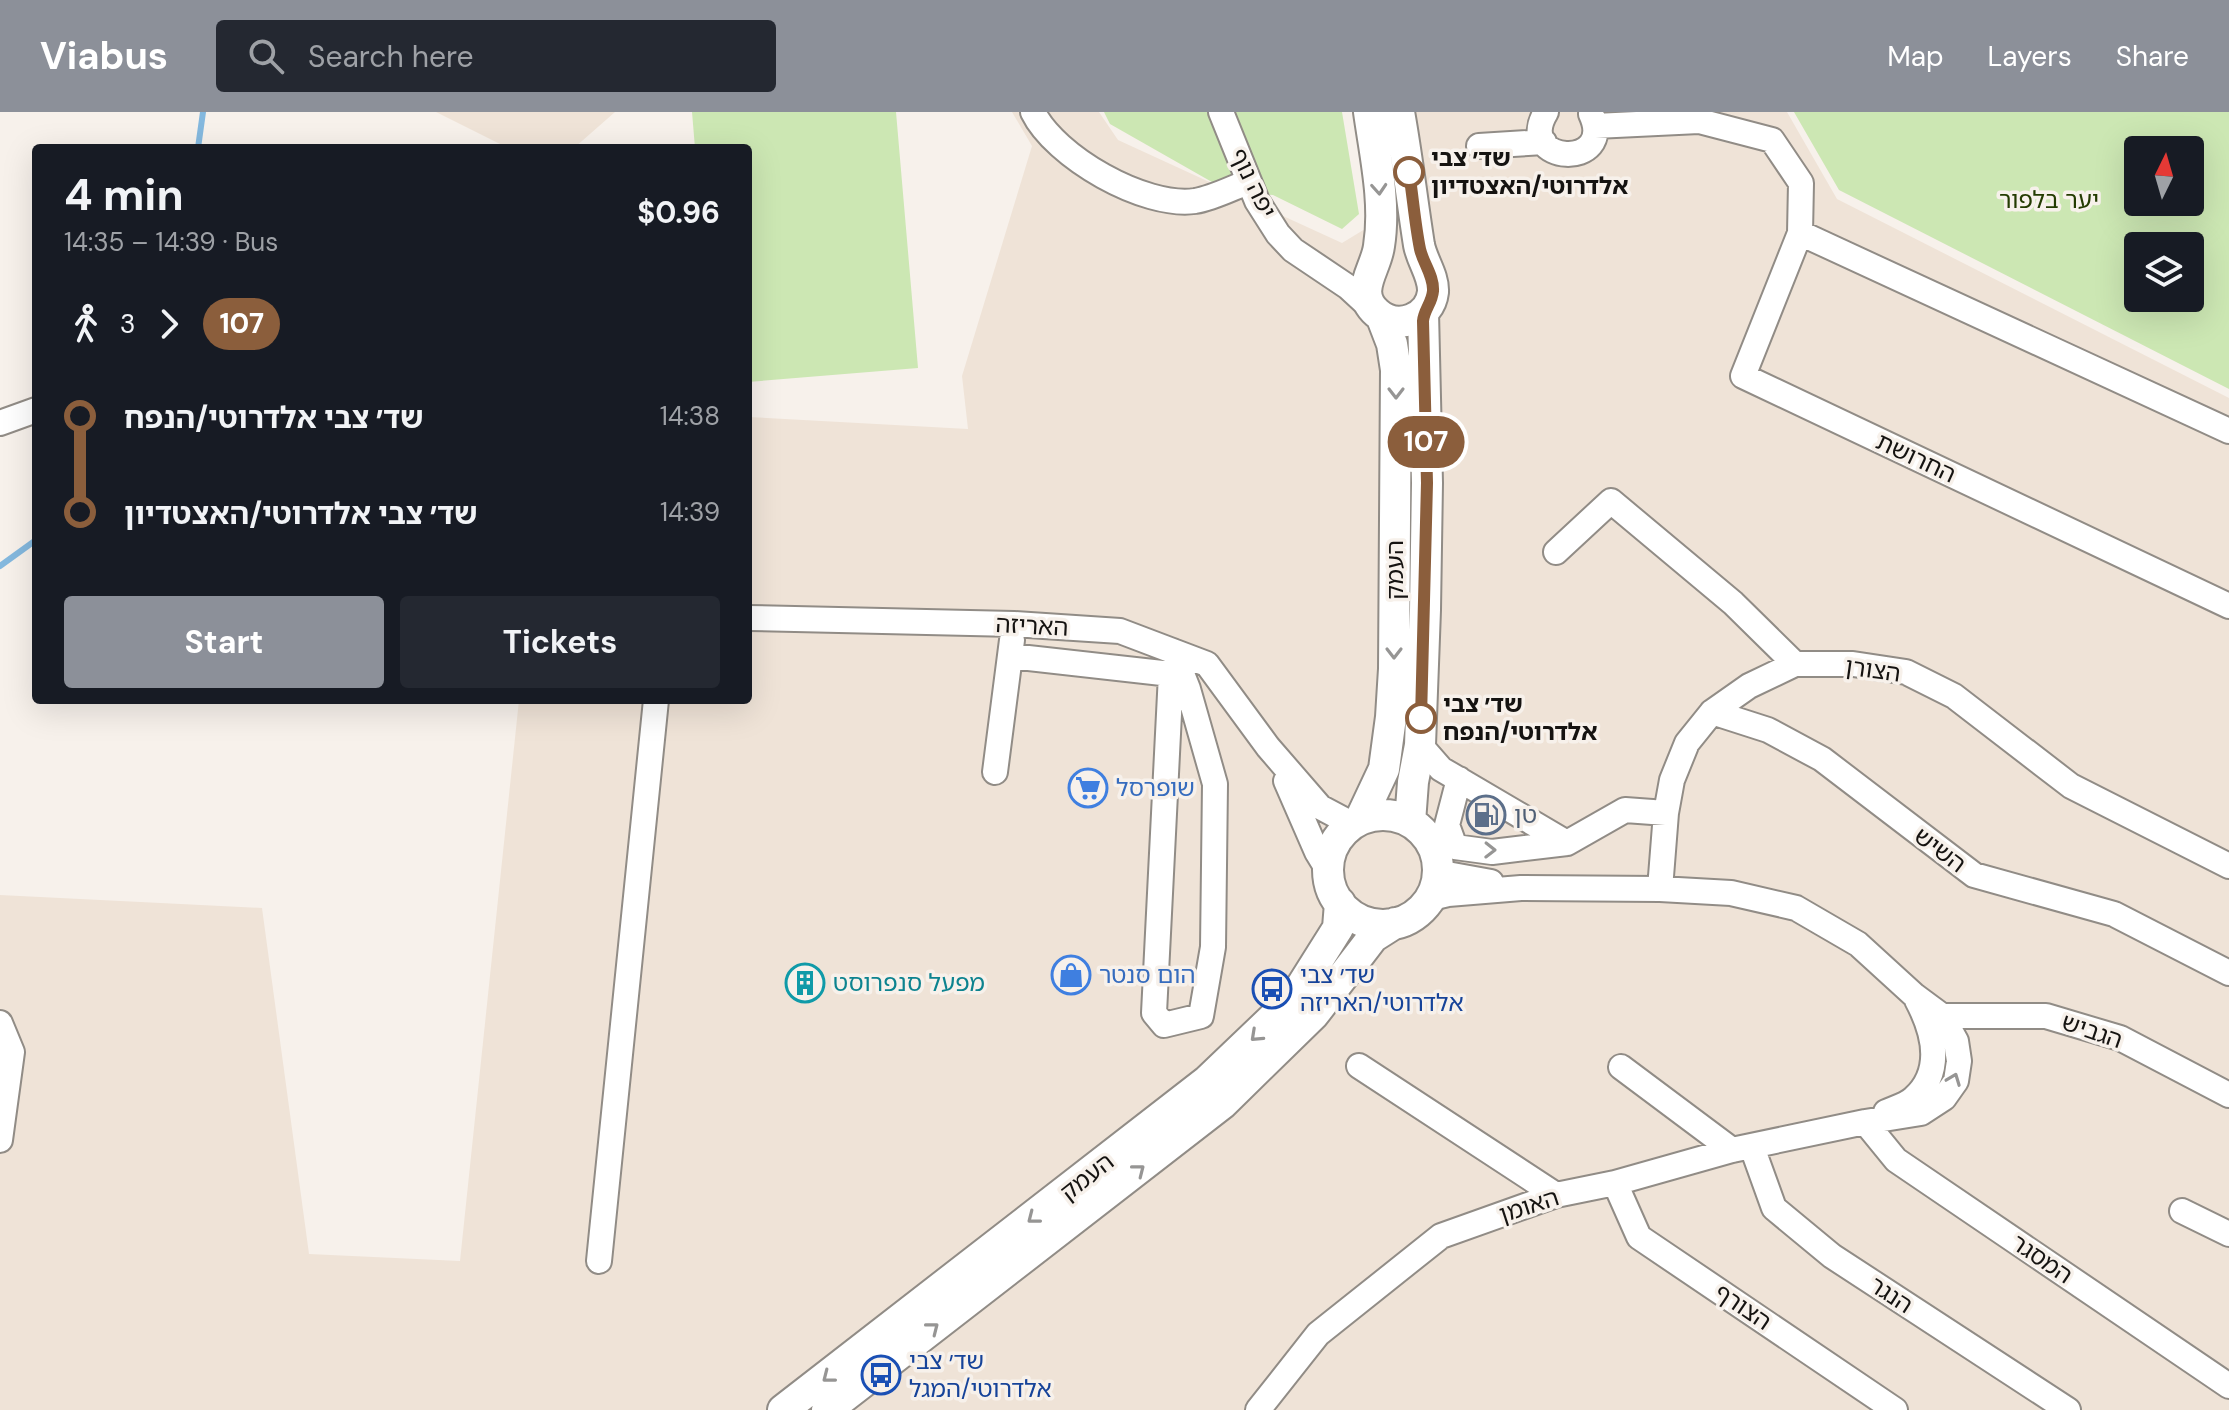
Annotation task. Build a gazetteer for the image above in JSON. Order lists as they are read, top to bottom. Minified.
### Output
{"streets":{"main road":["העמק"],"street":["יפה נוף","החרושת","האריזה","הצורן","השיש","הגביש","האומן","המסגר","הנגר","הצורף"]},"crossings":[["יפה נוף","העמק"],["העמק","האריזה"],["הצורן","השיש"],["האומן","המסגר"],["האומן","הנגר"],["האומן","הצורף"]],"parks":["יער בלפור"],"places":{"other":["שד׳ צבי אלדרוטי/האצטדיון","שד׳ צבי אלדרוטי/הנפח"],"supermarket":["שופרסל"],"fuel station":["טן"],"shop":["הום סנטר"],"building":["מפעל סנפרוסט"],"bus stop":["שד׳ צבי אלדרוטי/האריזה","שד׳ צבי אלדרוטי/המגל"]},"lines":["bus line 107"],"north":"top","page":{"header":"Viabus","search":"Search here","nav":["Map","Layers","Share"],"on_map":"107","heading":["4 min","14:35 – 14:39 · Bus","$0.96"],"legs":["3","107"],"list":[{"name":"שד׳ צבי אלדרוטי/הנפח","value":"14:38"},{"name":"שד׳ צבי אלדרוטי/האצטדיון","value":"14:39"}],"buttons":["Start","Tickets"]}}
